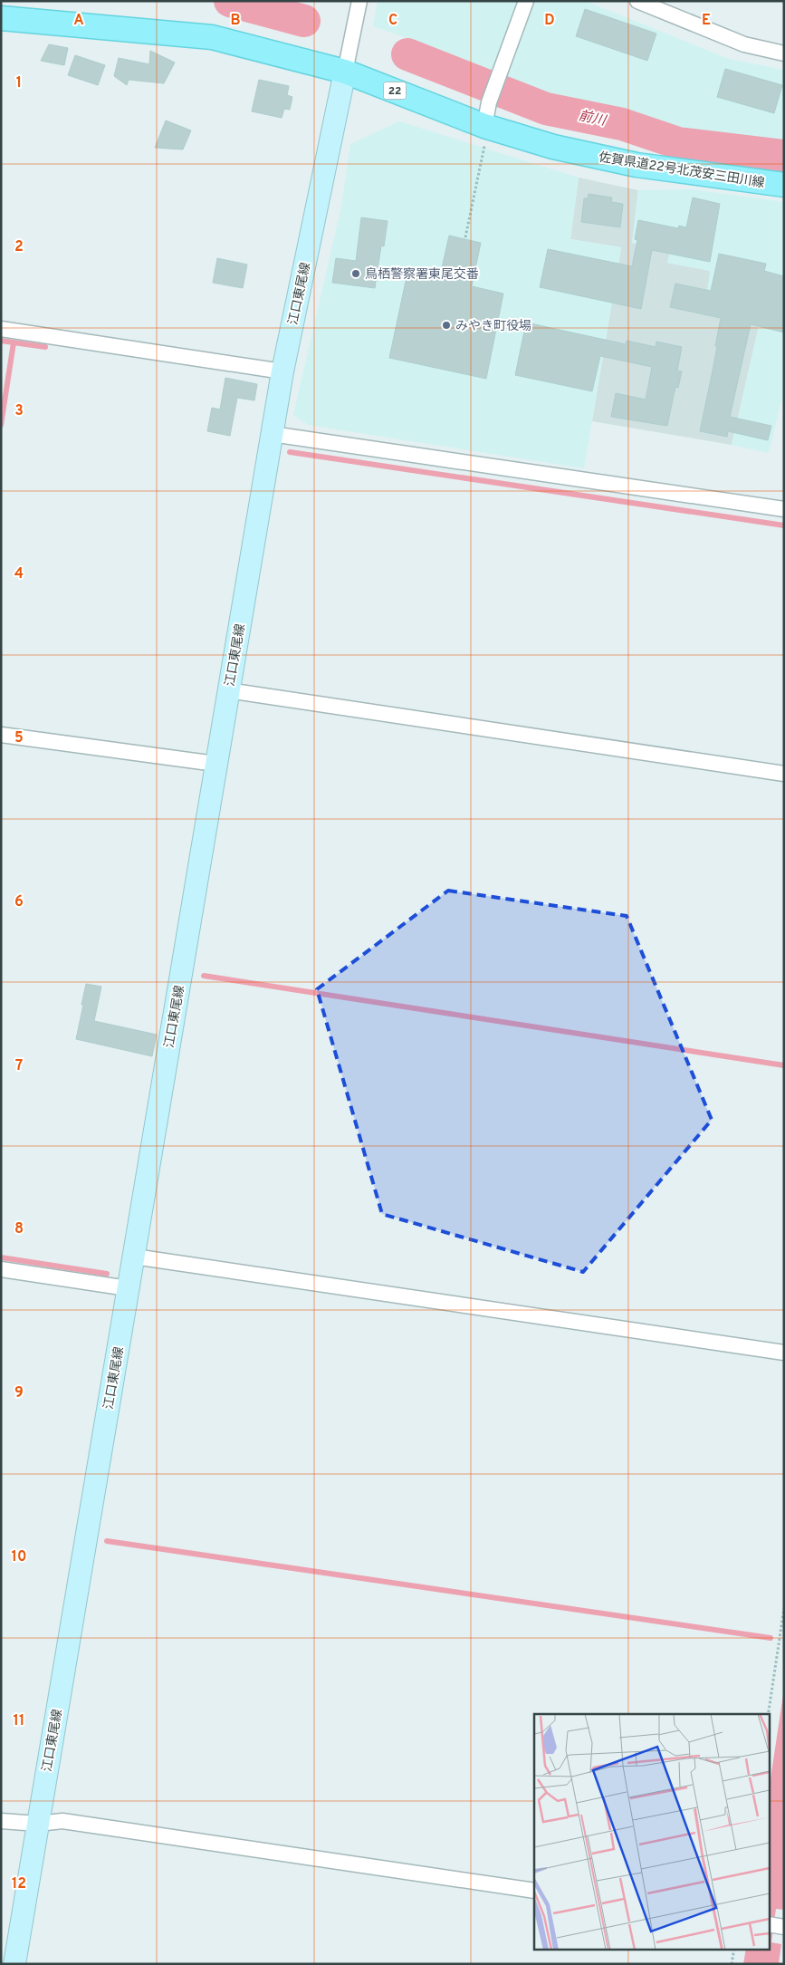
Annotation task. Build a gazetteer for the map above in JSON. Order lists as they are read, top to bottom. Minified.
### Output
{"streets":{"main road":["22","佐賀県道22号北茂安三田川線","江口東尾線"]},"crossings":[["佐賀県道22号北茂安三田川線","江口東尾線"]],"water":["前川"],"places":["鳥栖警察署東尾交番","みやき町役場"],"grid":{"columns":["A","B","C","D","E"],"rows":["1","2","3","4","5","6","7","8","9","10","11","12"]}}
